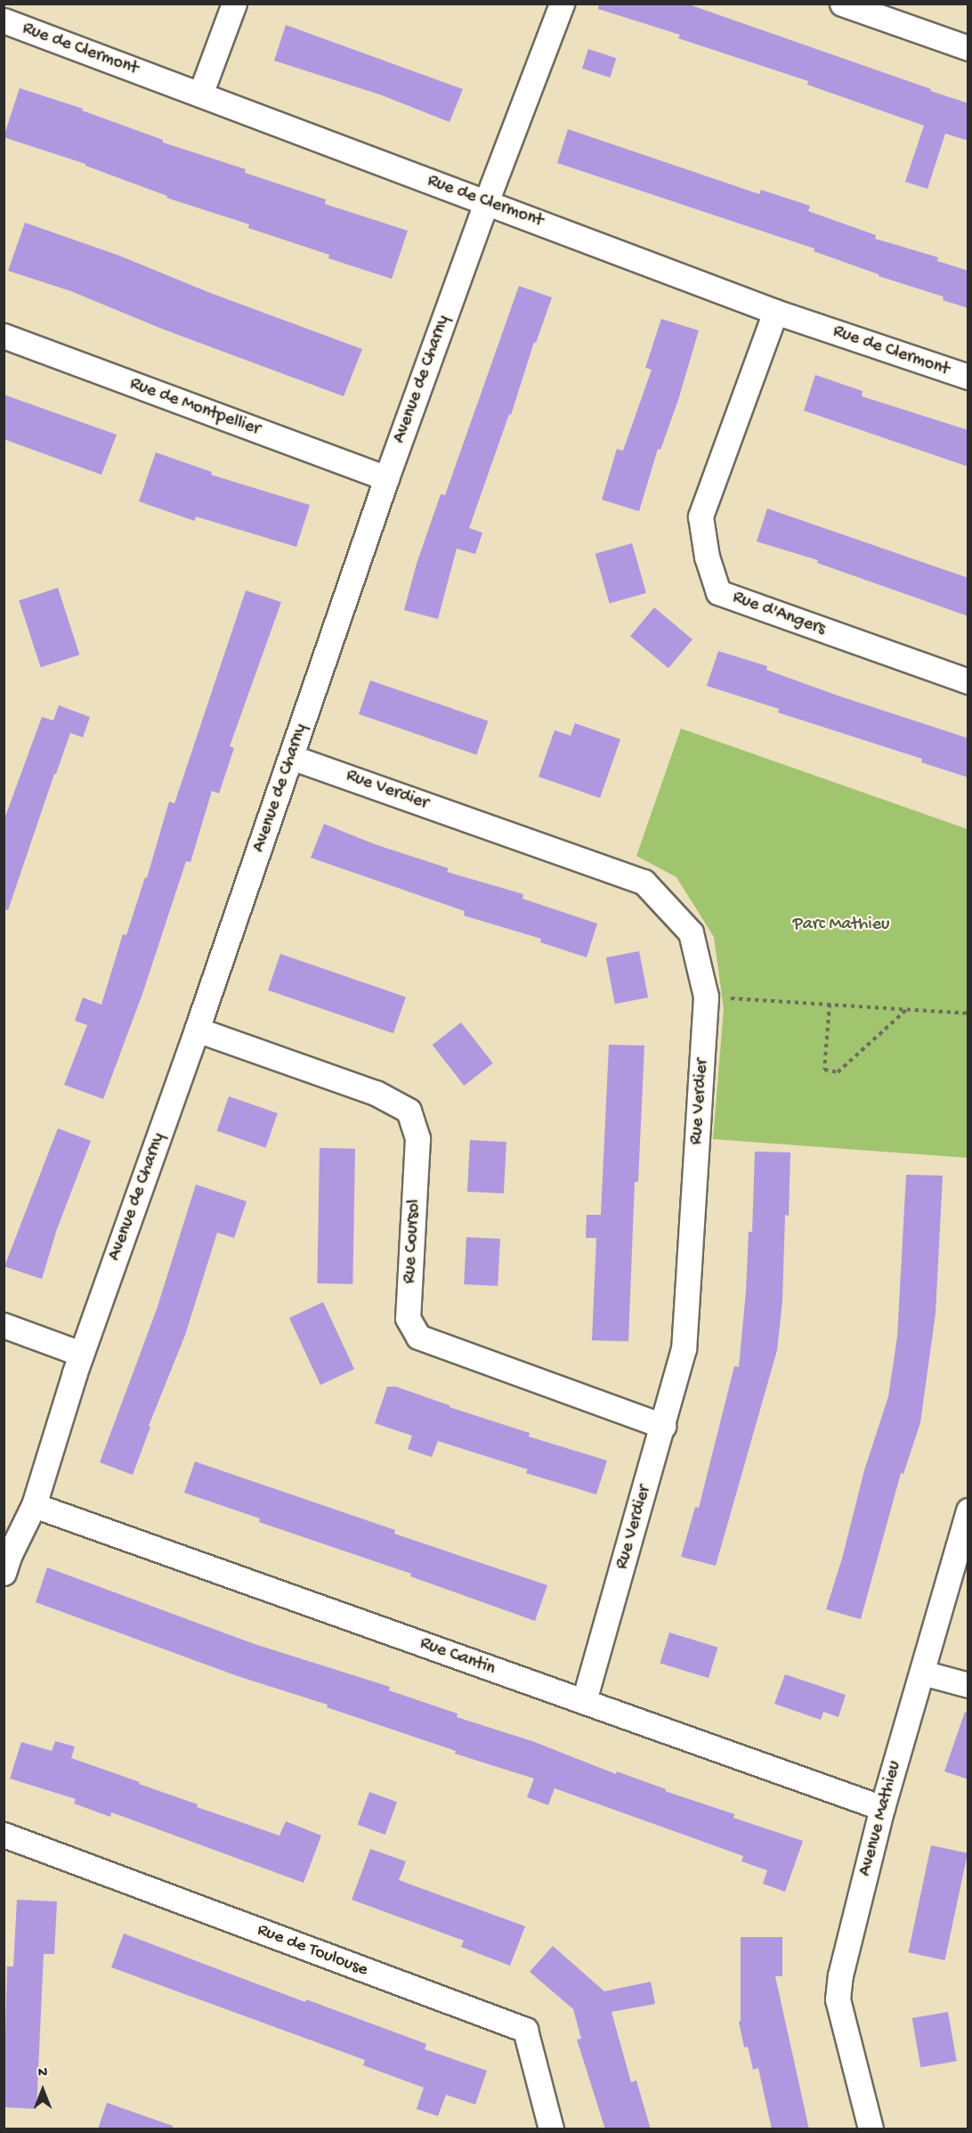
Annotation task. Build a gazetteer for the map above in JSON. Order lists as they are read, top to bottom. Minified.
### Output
{"streets":{"street":["Rue de Clermont","Avenue de Charny","Rue de Montpellier","Rue d'Angers","Rue Verdier","Rue Coursol","Rue Cantin","Avenue Mathieu","Rue de Toulouse"]},"crossings":[["Rue de Clermont","Avenue de Charny"],["Rue de Clermont","Rue d'Angers"],["Avenue de Charny","Rue de Montpellier"],["Avenue de Charny","Rue Verdier"],["Avenue de Charny","Rue Coursol"],["Avenue de Charny","Rue Cantin"],["Rue Verdier","Rue Coursol"],["Rue Verdier","Rue Cantin"],["Rue Cantin","Avenue Mathieu"]],"parks":["Parc Mathieu"],"north":"top"}
